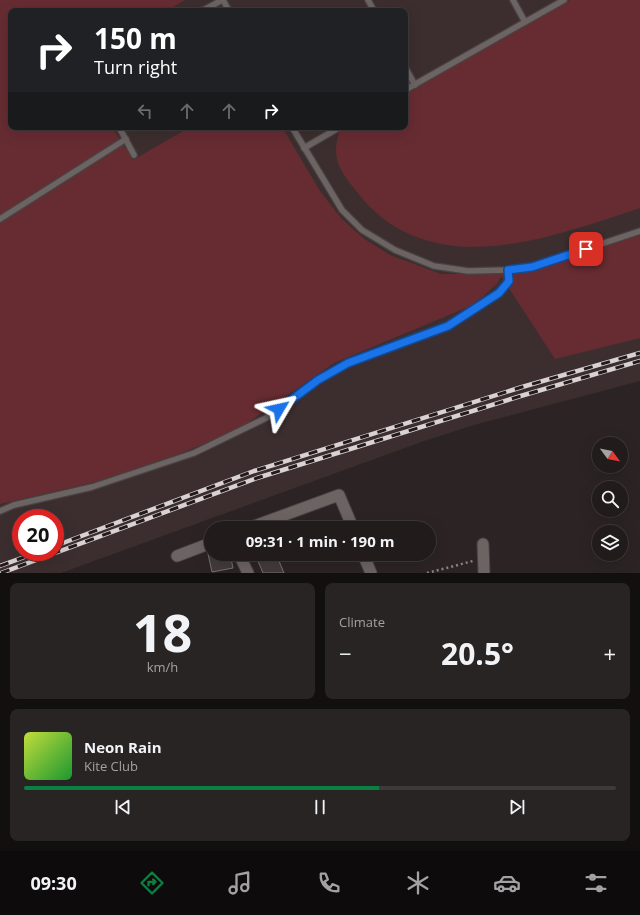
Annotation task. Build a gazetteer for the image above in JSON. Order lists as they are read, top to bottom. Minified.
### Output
{"north":"bottom right","page":{"turn":["150 m","Turn right"],"limit":"20","trip":"09:31 · 1 min · 190 m","tile":[["18","km/h"],"Climate"],"heat":["−","20.5°","+"],"song":["Neon Rain","Kite Club"],"tabs":"09:30"}}
